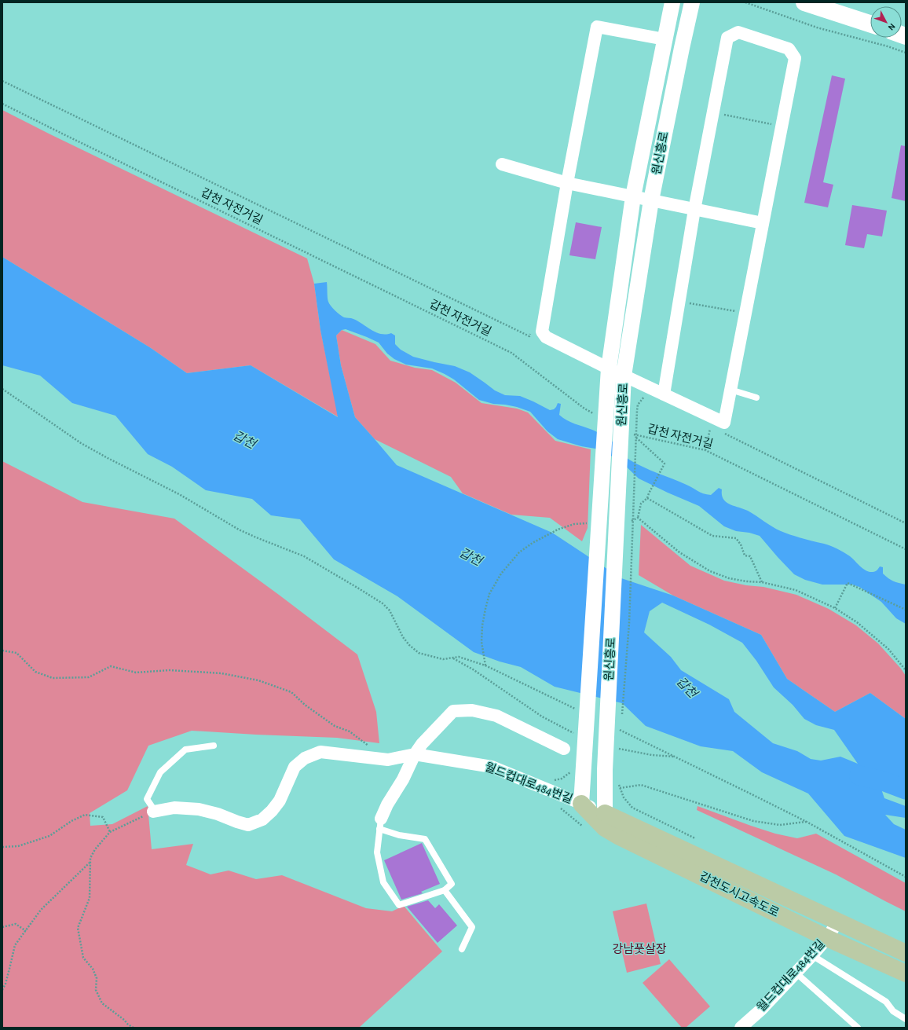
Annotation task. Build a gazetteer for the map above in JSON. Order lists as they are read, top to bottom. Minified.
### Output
{"streets":{"main road":["갑천도시고속도로"],"street":["원신흥로","월드컵대로484번길"],"path":["갑천 자전거길"]},"crossings":[["원신흥로","월드컵대로484번길"],["원신흥로","갑천도시고속도로"],["월드컵대로484번길","갑천도시고속도로"]],"water":["갑천"],"parks":["강남풋살장"],"north":"bottom right"}
